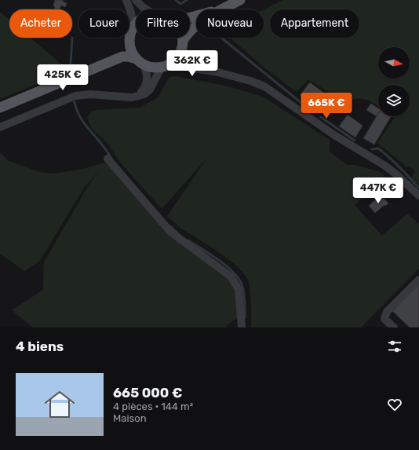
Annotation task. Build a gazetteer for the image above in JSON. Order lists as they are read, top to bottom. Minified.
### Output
{"north":"right","page":{"chip":["Acheter","Louer","Filtres","Nouveau","Appartement"],"price":["362K €","425K €","665K €","447K €"],"heading":"4 biens","list":[{"name":"665 000 €","note":"4 pièces · 144 m² · Maison"}]}}
